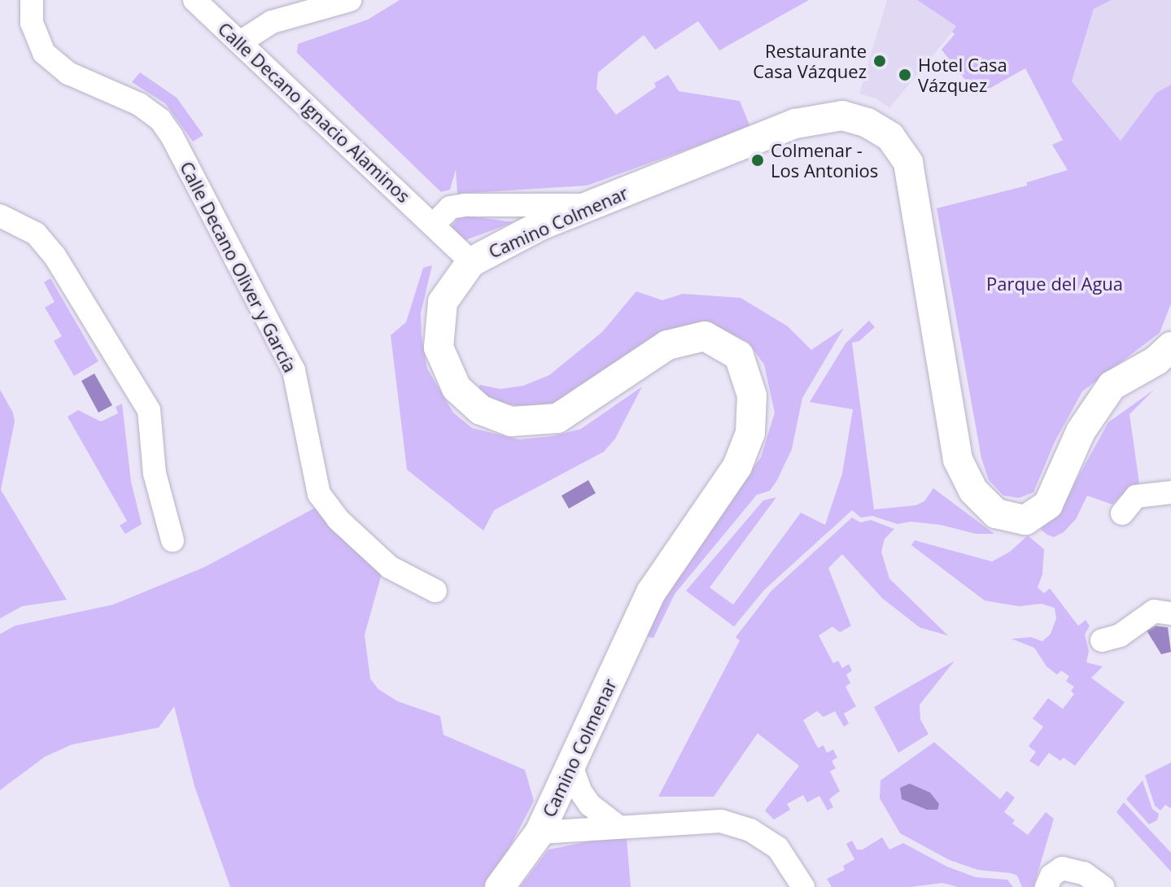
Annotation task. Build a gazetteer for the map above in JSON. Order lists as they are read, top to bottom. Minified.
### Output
{"streets":{"main road":["Camino Colmenar"],"street":["Calle Decano Ignacio Alaminos","Calle Decano Oliver y García"]},"crossings":[["Calle Decano Ignacio Alaminos","Camino Colmenar"]],"parks":["Parque del Agua"],"places":["Restaurante Casa Vázquez","Hotel Casa Vázquez","Colmenar - Los Antonios"]}
